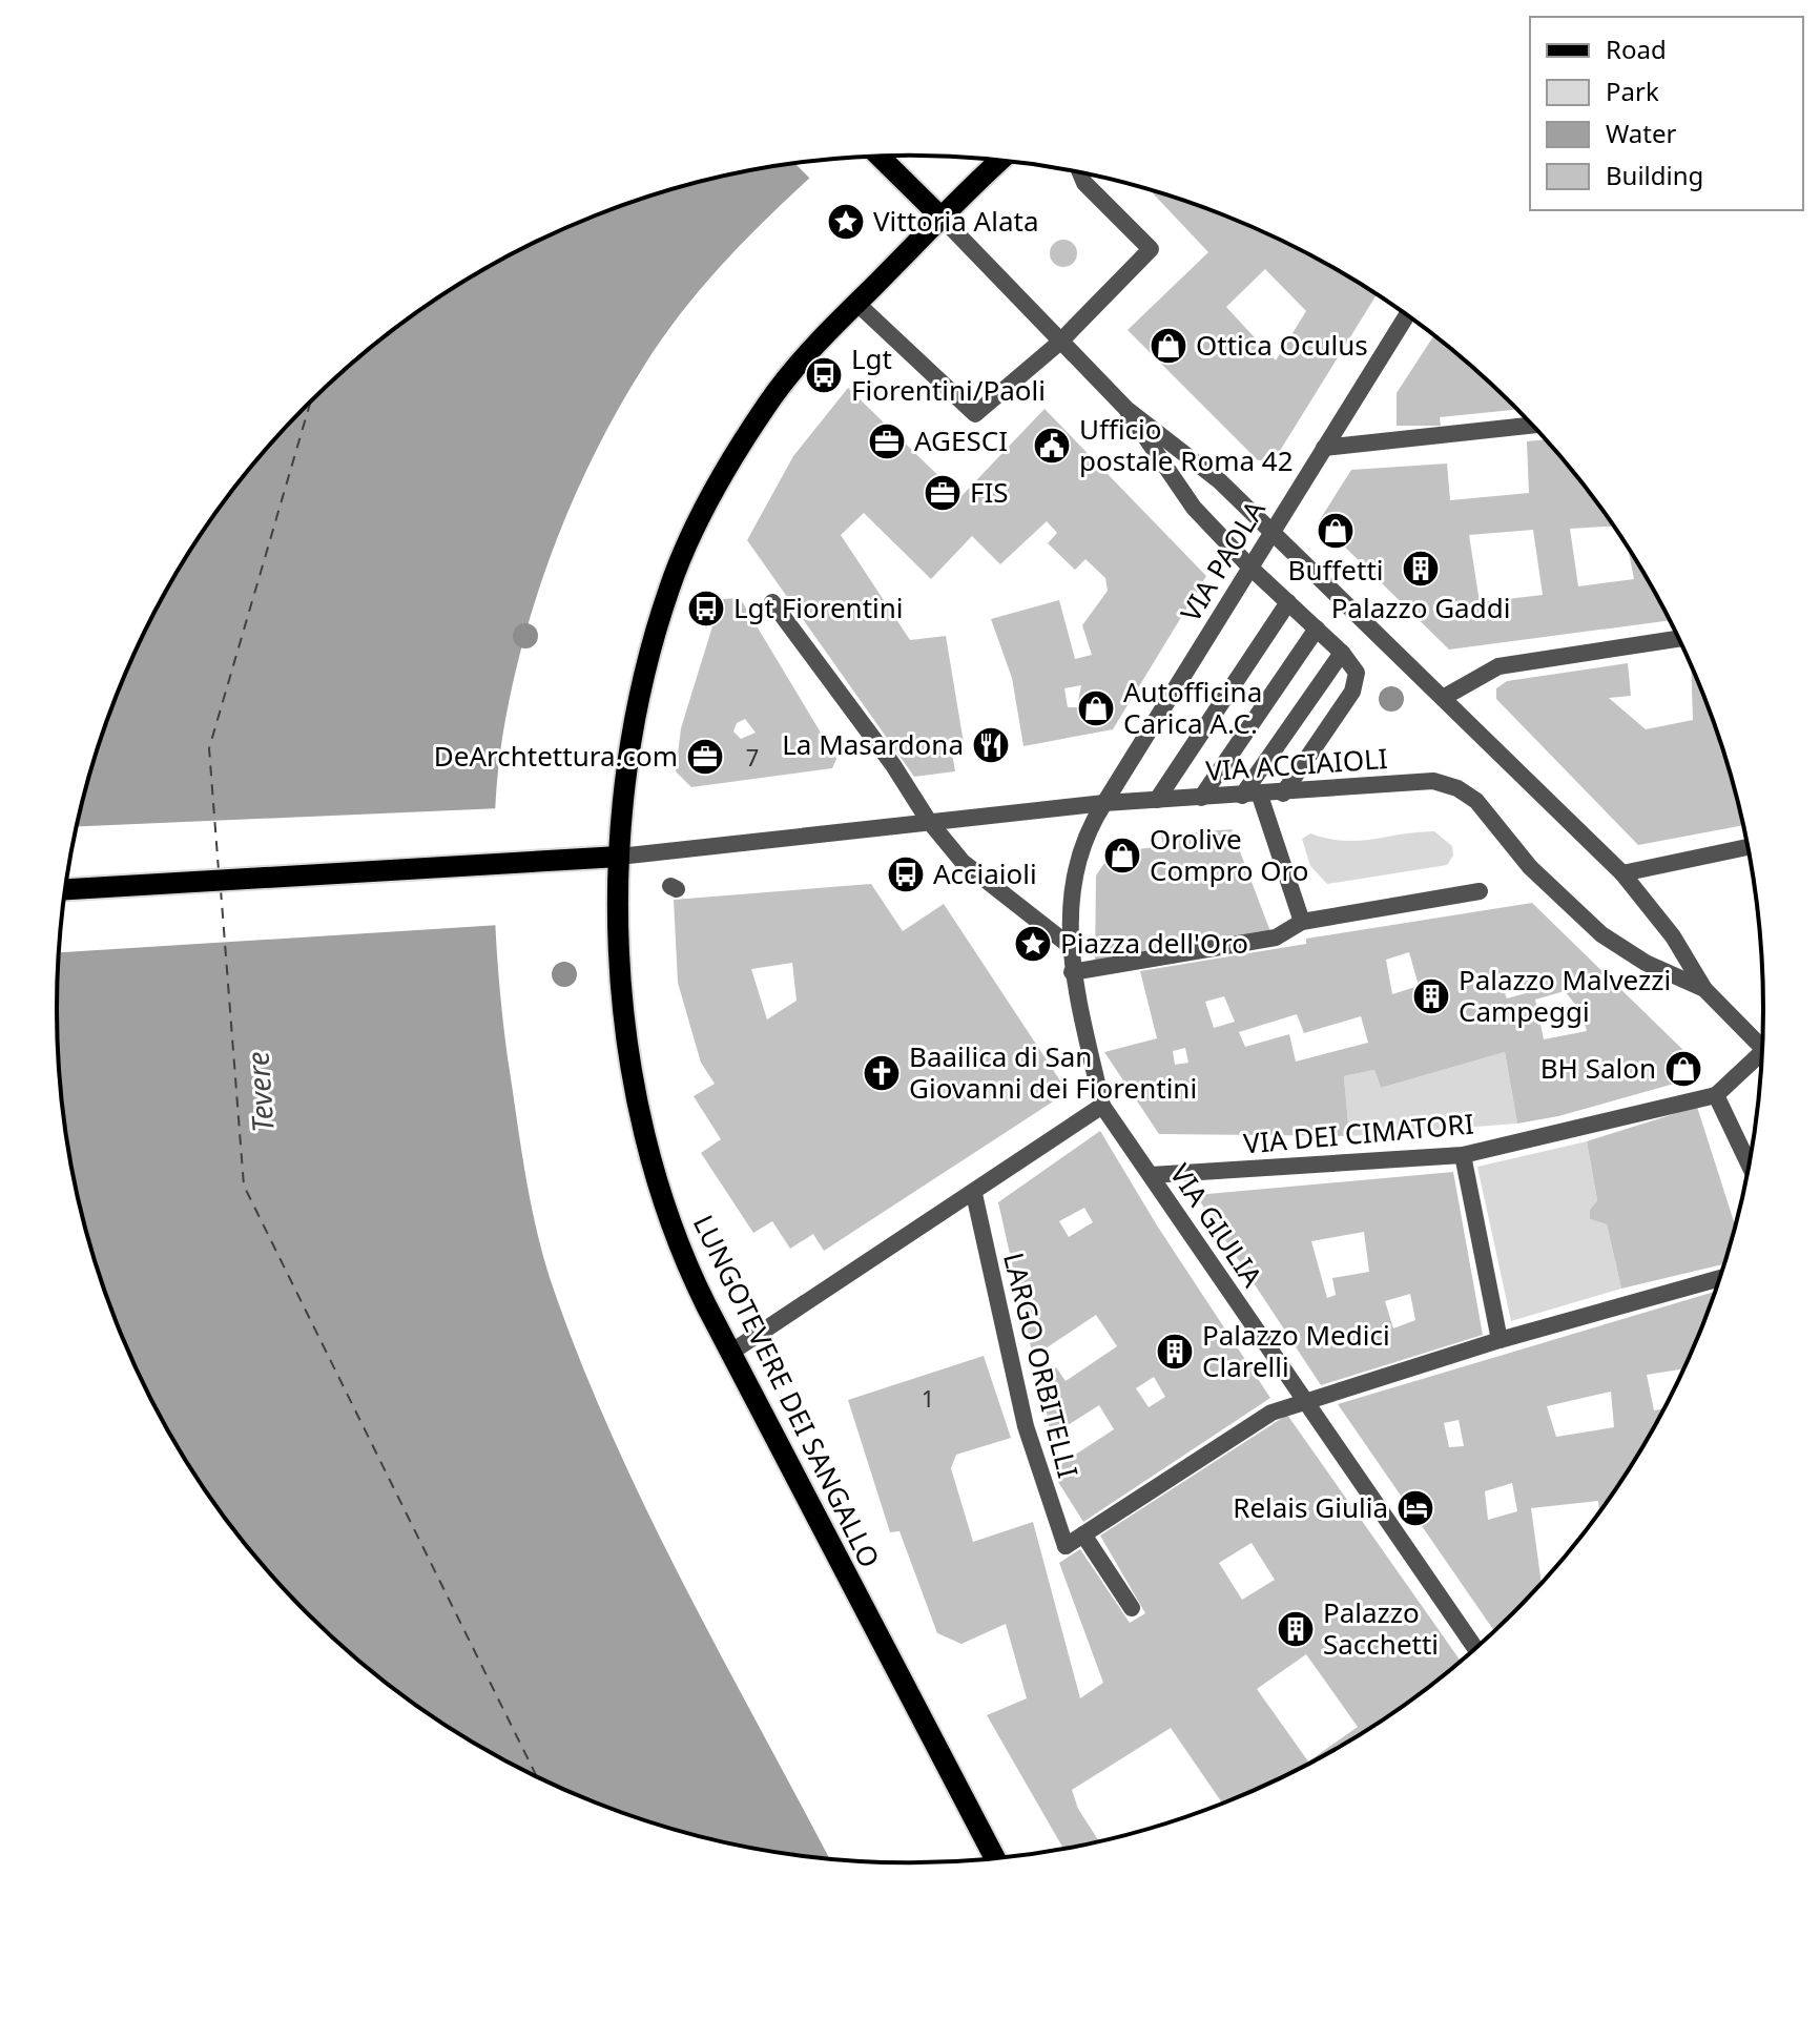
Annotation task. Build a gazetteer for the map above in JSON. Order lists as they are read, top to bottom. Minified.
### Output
{"streets":{"main road":["LUNGOTEVERE DEI SANGALLO"],"street":["VIA PAOLA","VIA ACCIAIOLI","VIA DEI CIMATORI","VIA GIULIA","LARGO ORBITELLI"]},"crossings":[["VIA PAOLA","VIA ACCIAIOLI"],["VIA DEI CIMATORI","VIA GIULIA"]],"water":["Tevere"],"places":{"place":["Vittoria Alata","Piazza dell'Oro"],"shop":["Ottica Oculus","Buffetti","Autofficina Carica A.C.","Orolive Compro Oro","BH Salon"],"bus stop":["Lgt Fiorentini/Paoli","Lgt Fiorentini","Acciaioli"],"office":["AGESCI","FIS","DeArchtettura.com"],"public building":["Ufficio postale Roma 42"],"building":["Palazzo Gaddi","Palazzo Malvezzi Campeggi","Palazzo Medici Clarelli","Palazzo Sacchetti"],"restaurant":["La Masardona"],"church":["Baailica di San Giovanni dei Fiorentini"],"hotel":["Relais Giulia"]},"house_numbers":["7","1"],"legend":["Road","Park","Water","Building"]}
